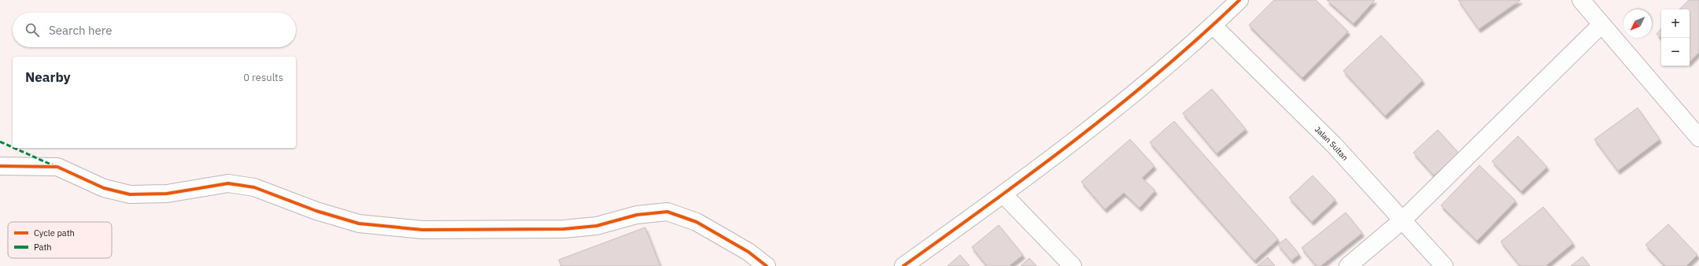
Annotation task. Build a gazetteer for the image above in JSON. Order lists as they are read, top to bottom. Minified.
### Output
{"streets":{"street":["Jalan Sultan"]},"legend":["Cycle path","Path"],"north":"bottom left","page":{"map_buttons":["+","−"],"search":"Search here","heading":["Nearby","0 results"]}}
